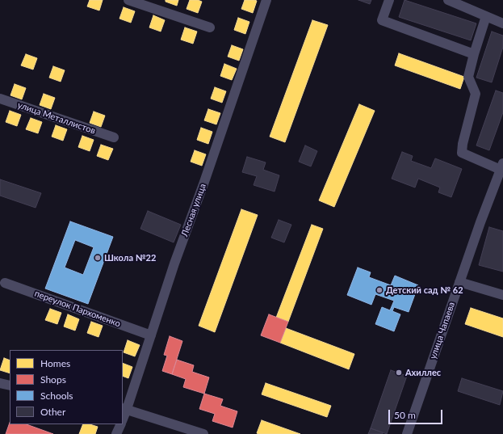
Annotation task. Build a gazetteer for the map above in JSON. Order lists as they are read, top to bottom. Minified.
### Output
{"streets":{"street":["улица Металлистов","Лесная улица","переулок Пархоменко","улица Чапаева"]},"crossings":[["Лесная улица","переулок Пархоменко"]],"places":["Школа №22","Детский сад № 62","Ахиллес"],"legend":["Homes","Shops","Schools","Other"],"scale_bar":"50 m"}
